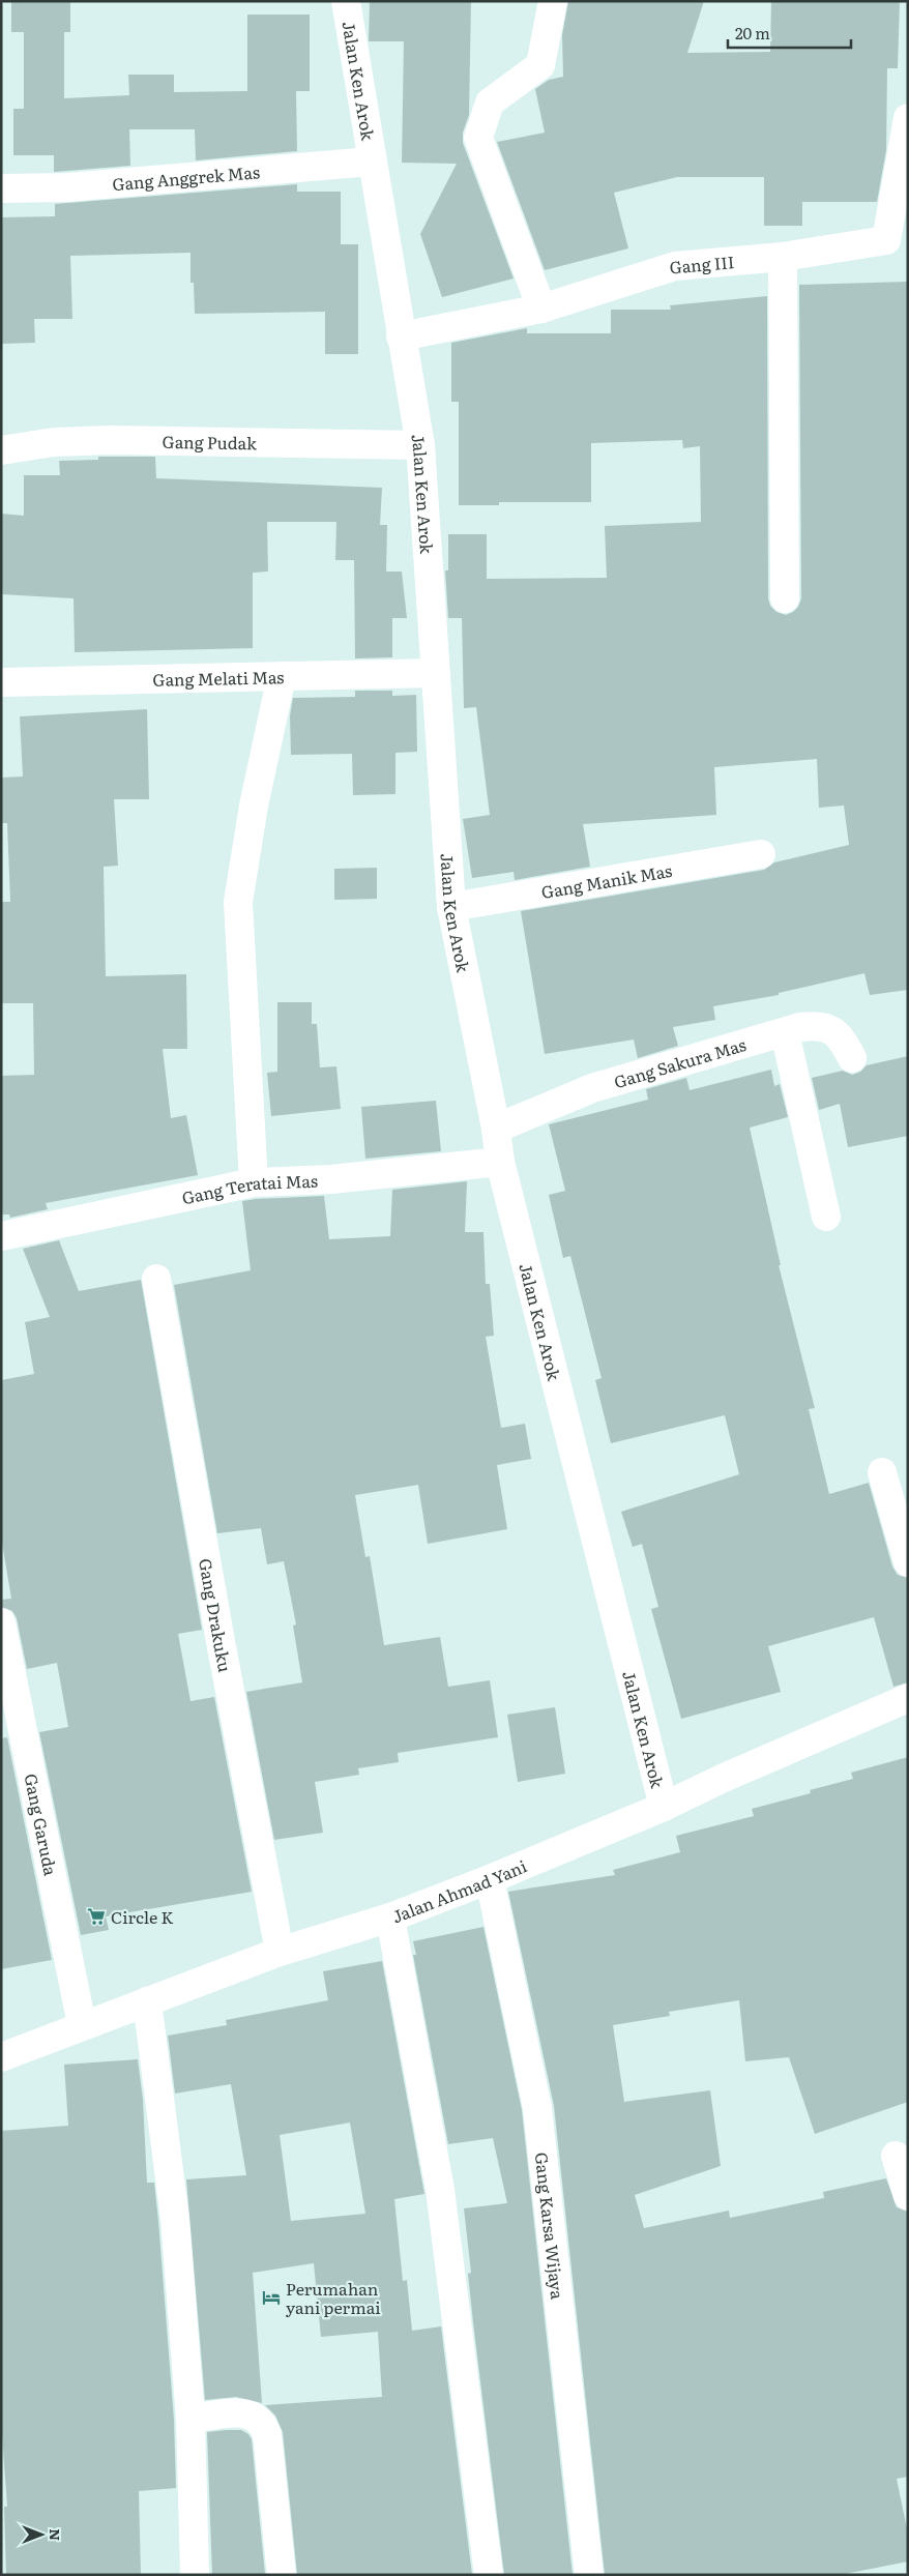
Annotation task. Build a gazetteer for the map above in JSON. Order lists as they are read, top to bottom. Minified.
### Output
{"streets":{"street":["Jalan Ken Arok","Gang Anggrek Mas","Gang III","Gang Pudak","Gang Melati Mas","Gang Manik Mas","Gang Sakura Mas","Gang Teratai Mas","Gang Drakuku","Gang Garuda","Jalan Ahmad Yani","Gang Karsa Wijaya"]},"crossings":[["Jalan Ken Arok","Gang Anggrek Mas"],["Jalan Ken Arok","Gang III"],["Jalan Ken Arok","Gang Pudak"],["Jalan Ken Arok","Gang Melati Mas"],["Jalan Ken Arok","Gang Manik Mas"],["Jalan Ken Arok","Gang Sakura Mas"],["Jalan Ken Arok","Gang Teratai Mas"],["Jalan Ken Arok","Jalan Ahmad Yani"],["Gang Drakuku","Jalan Ahmad Yani"],["Gang Garuda","Jalan Ahmad Yani"],["Jalan Ahmad Yani","Gang Karsa Wijaya"]],"places":{"supermarket":["Circle K"],"hotel":["Perumahan yani permai"]},"scale_bar":"20 m","north":"right"}
